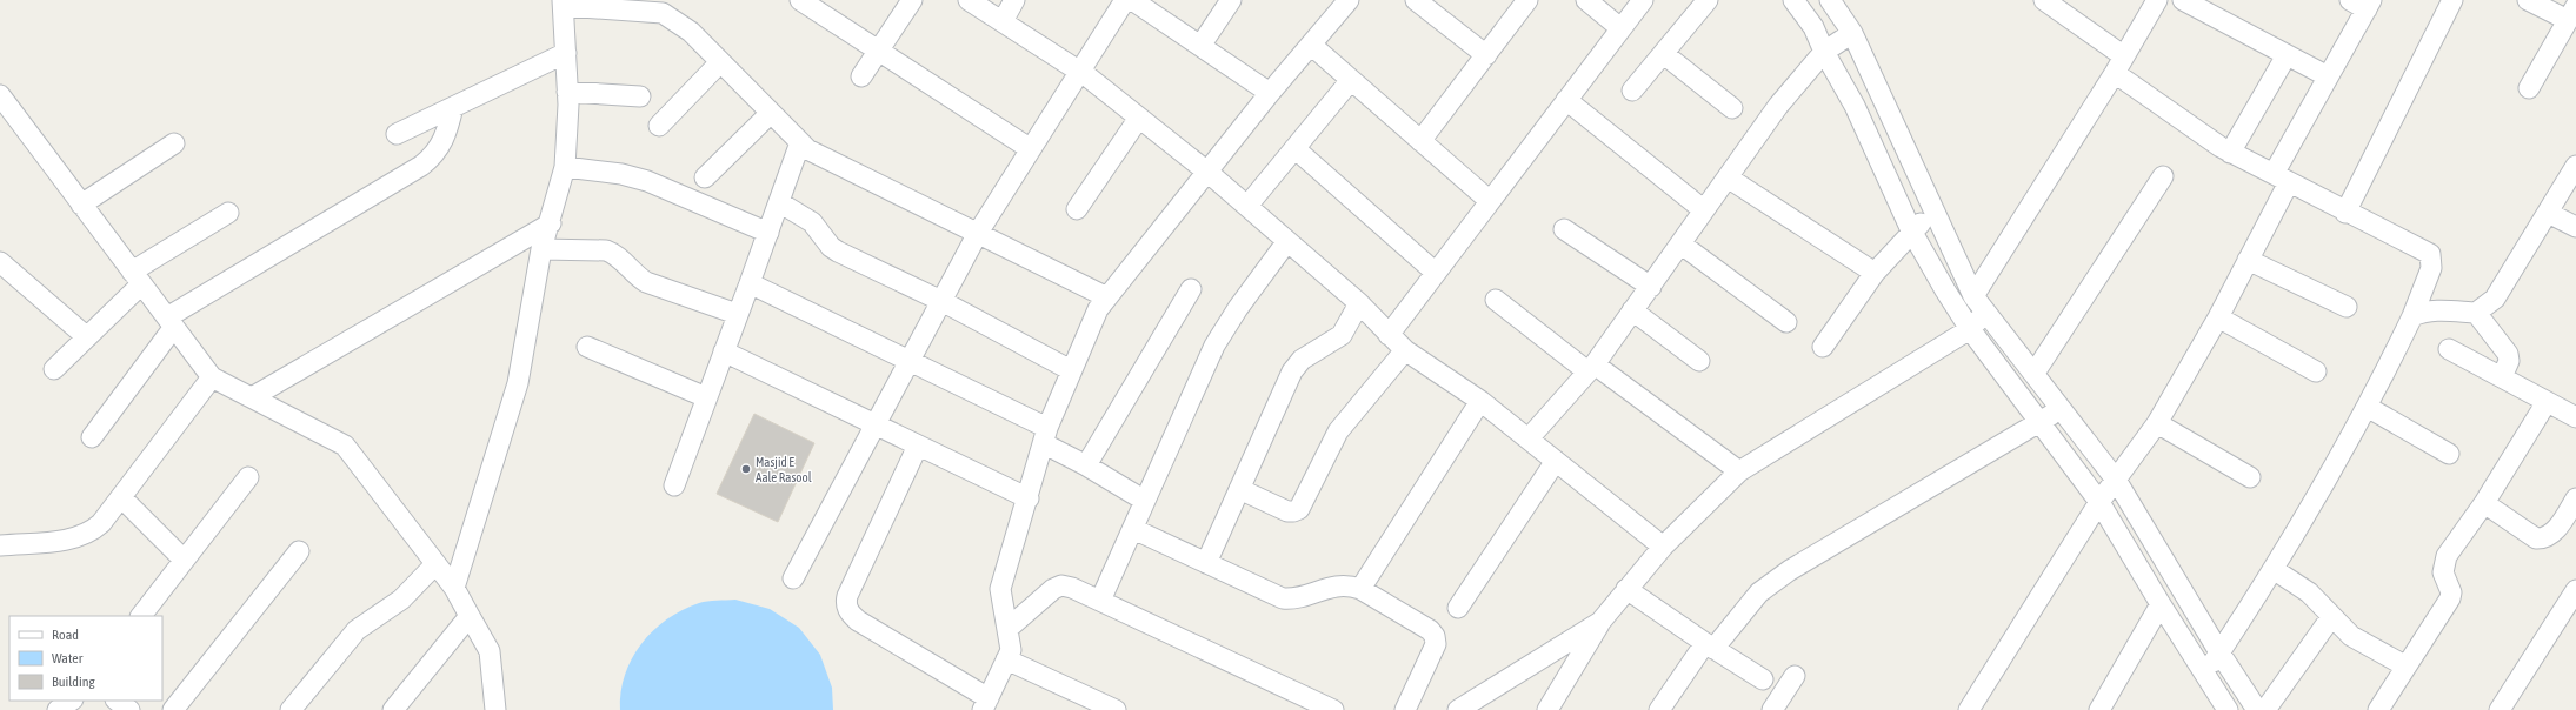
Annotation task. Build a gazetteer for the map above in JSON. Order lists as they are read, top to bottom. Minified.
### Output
{"places":["Masjid E Aale Rasool"],"legend":["Road","Water","Building"]}
